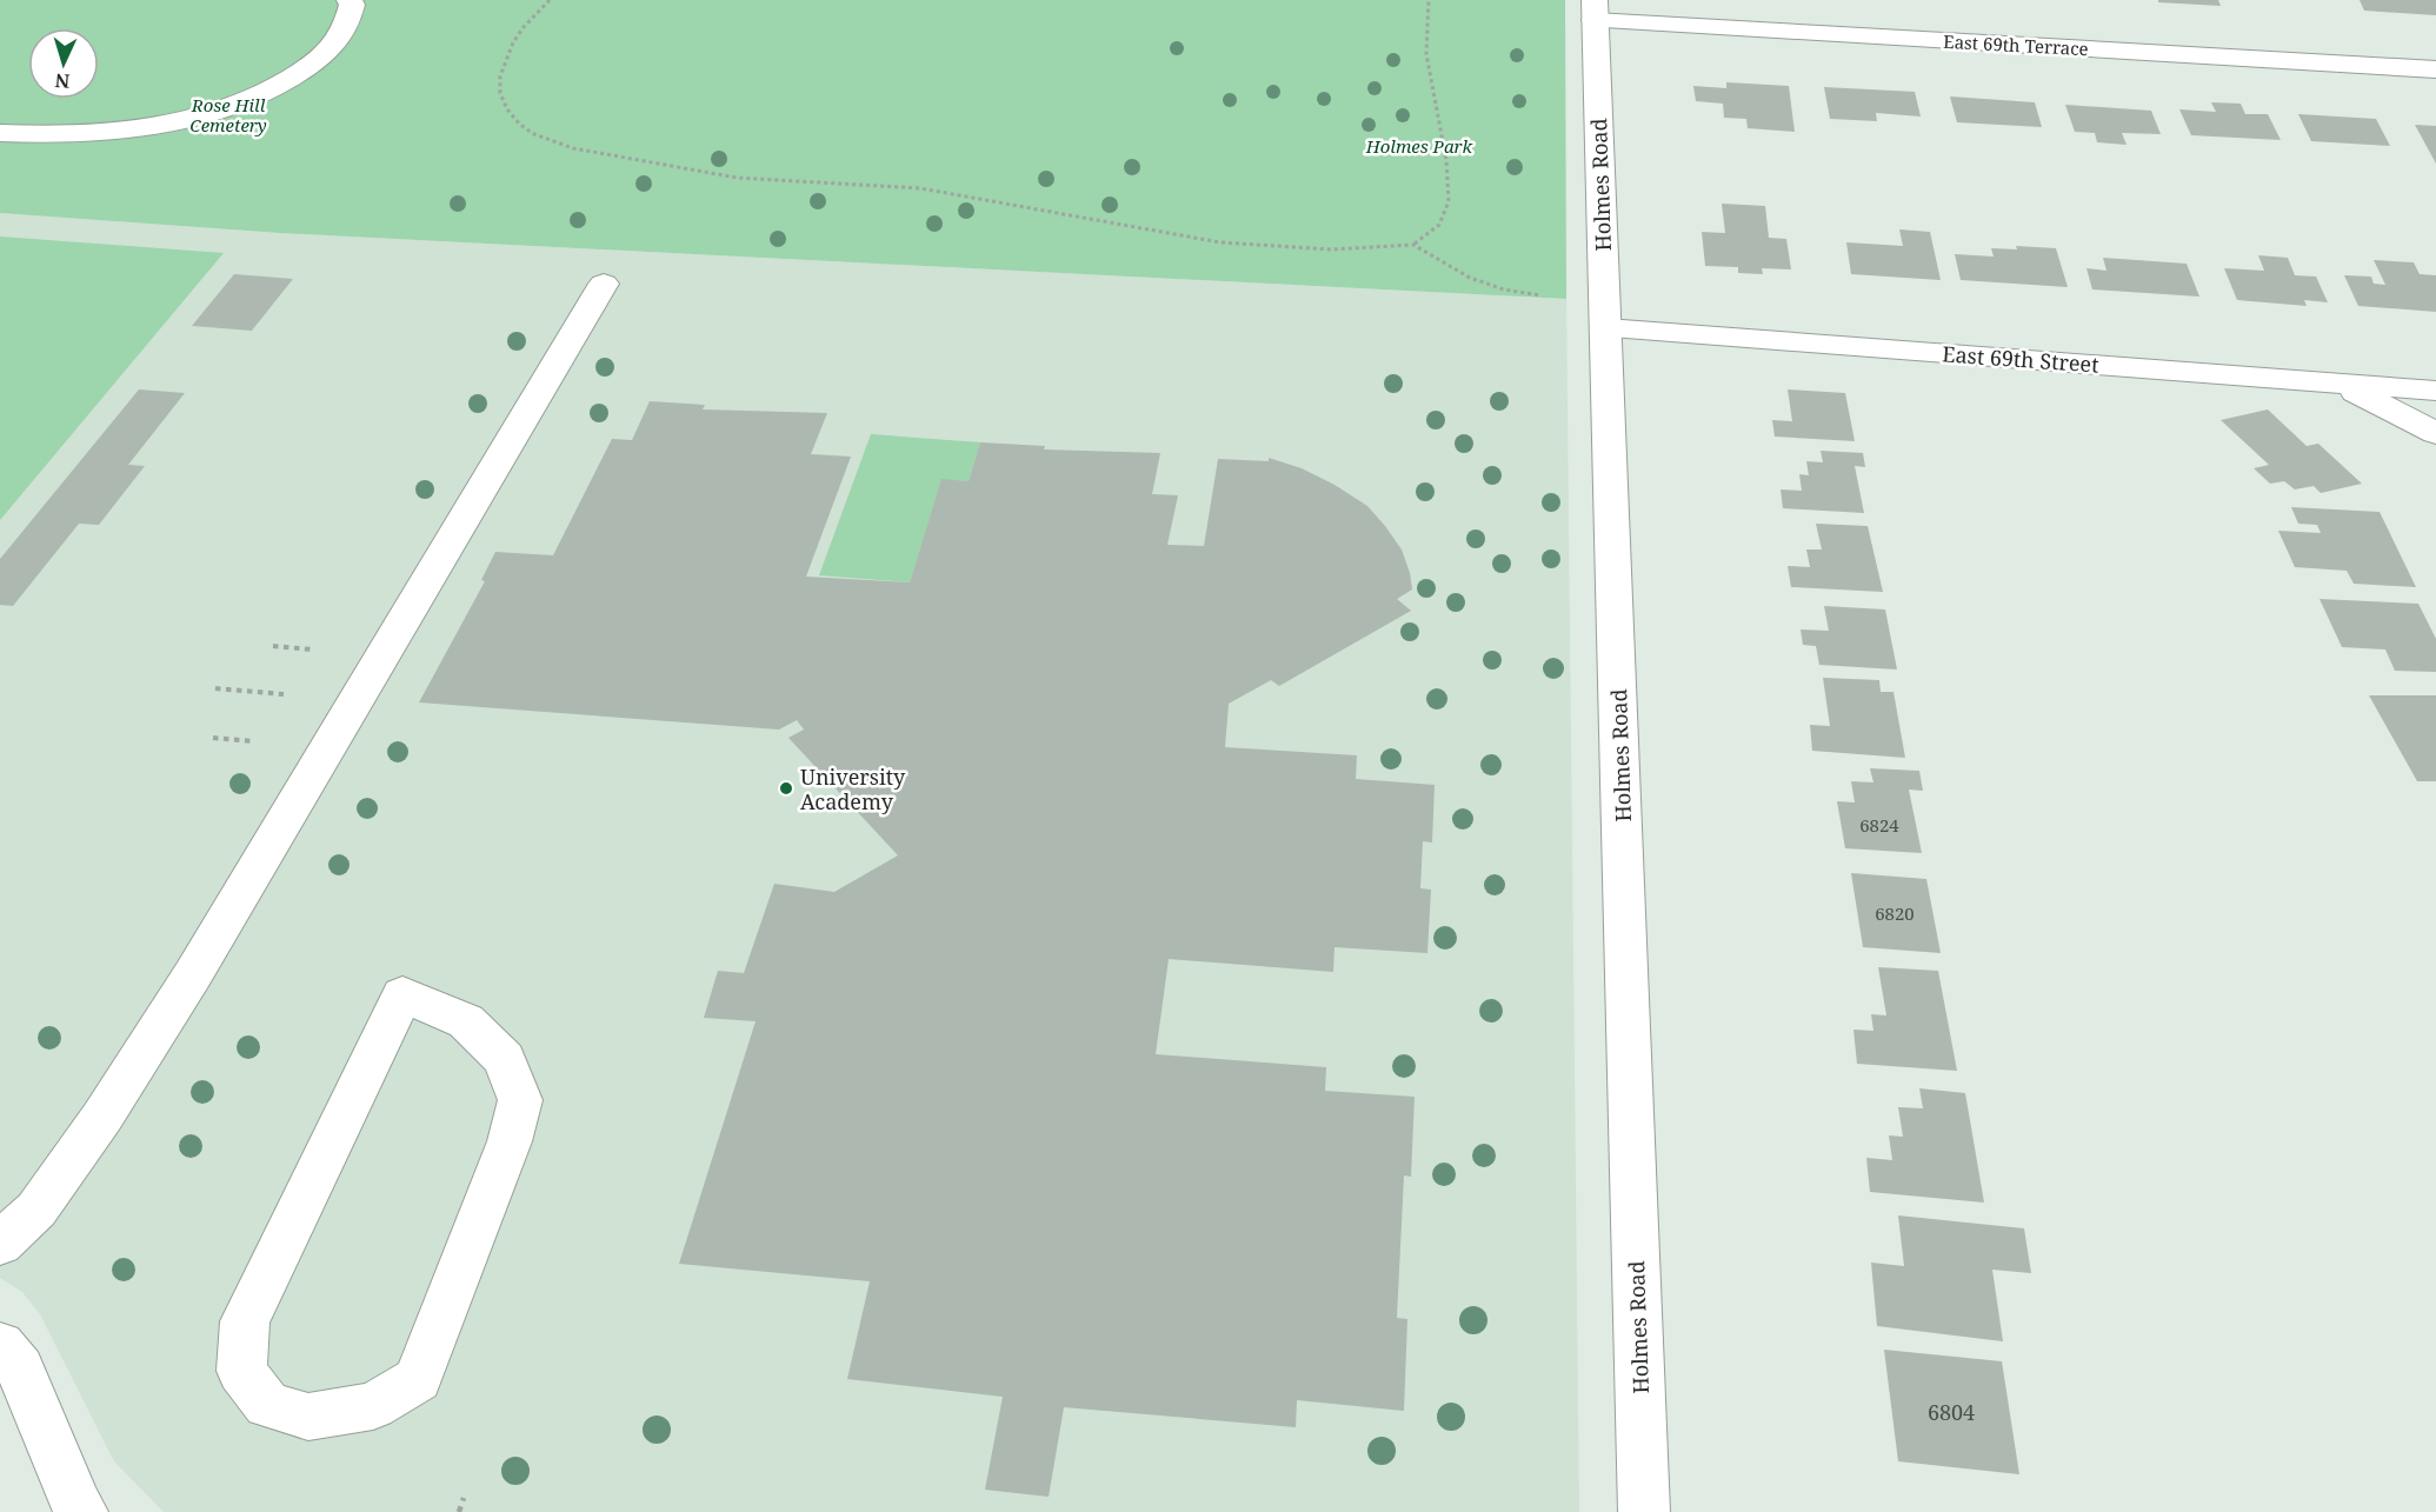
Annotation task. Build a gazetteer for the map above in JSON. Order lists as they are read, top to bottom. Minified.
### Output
{"streets":{"street":["East 69th Terrace","Holmes Road","East 69th Street"]},"crossings":[["East 69th Terrace","Holmes Road"],["Holmes Road","East 69th Street"]],"parks":["Rose Hill Cemetery","Holmes Park"],"places":["University Academy"],"house_numbers":["6824","6820","6804"],"north":"bottom"}
